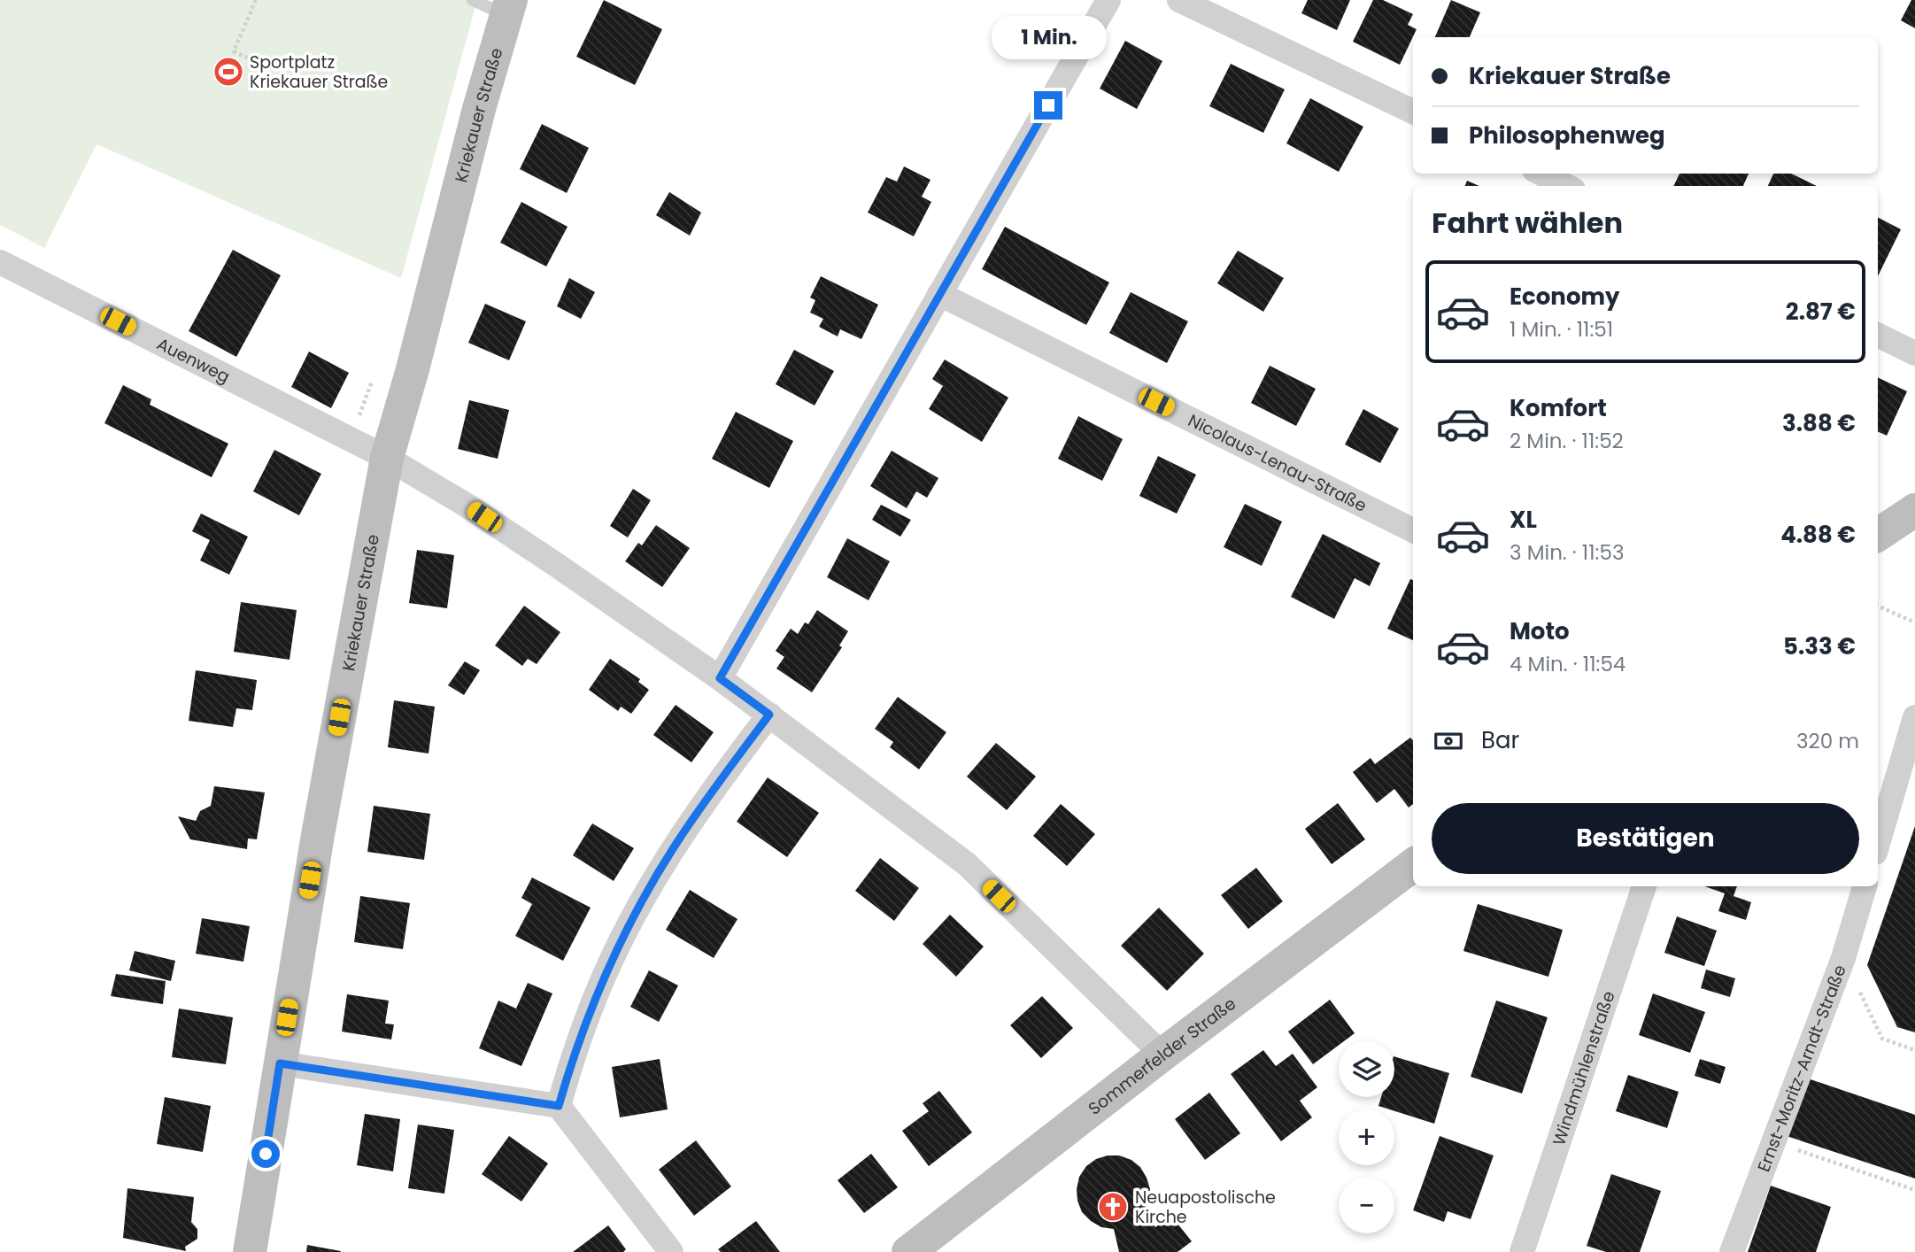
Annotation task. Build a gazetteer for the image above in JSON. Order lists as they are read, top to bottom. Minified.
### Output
{"streets":{"street":["Kriekauer Straße","Auenweg","Nicolaus-Lenau-Straße","Sommerfelder Straße","Windmühlenstraße","Ernst-Moritz-Arndt-Straße"]},"crossings":[["Kriekauer Straße","Auenweg"],["Auenweg","Sommerfelder Straße"]],"places":{"sports":["Sportplatz Kriekauer Straße"],"church":["Neuapostolische Kirche"]},"page":{"bubble":"1 Min.","banner":["Kriekauer Straße","Philosophenweg"],"heading":"Fahrt wählen","list":[{"name":"Economy","note":"1 Min. · 11:51","value":"2.87 €"},{"name":"Komfort","note":"2 Min. · 11:52","value":"3.88 €"},{"name":"XL","note":"3 Min. · 11:53","value":"4.88 €"},{"name":"Moto","note":"4 Min. · 11:54","value":"5.33 €"}],"pay":["Bar","320 m"],"buttons":"Bestätigen","map_buttons":["+","−"]}}
